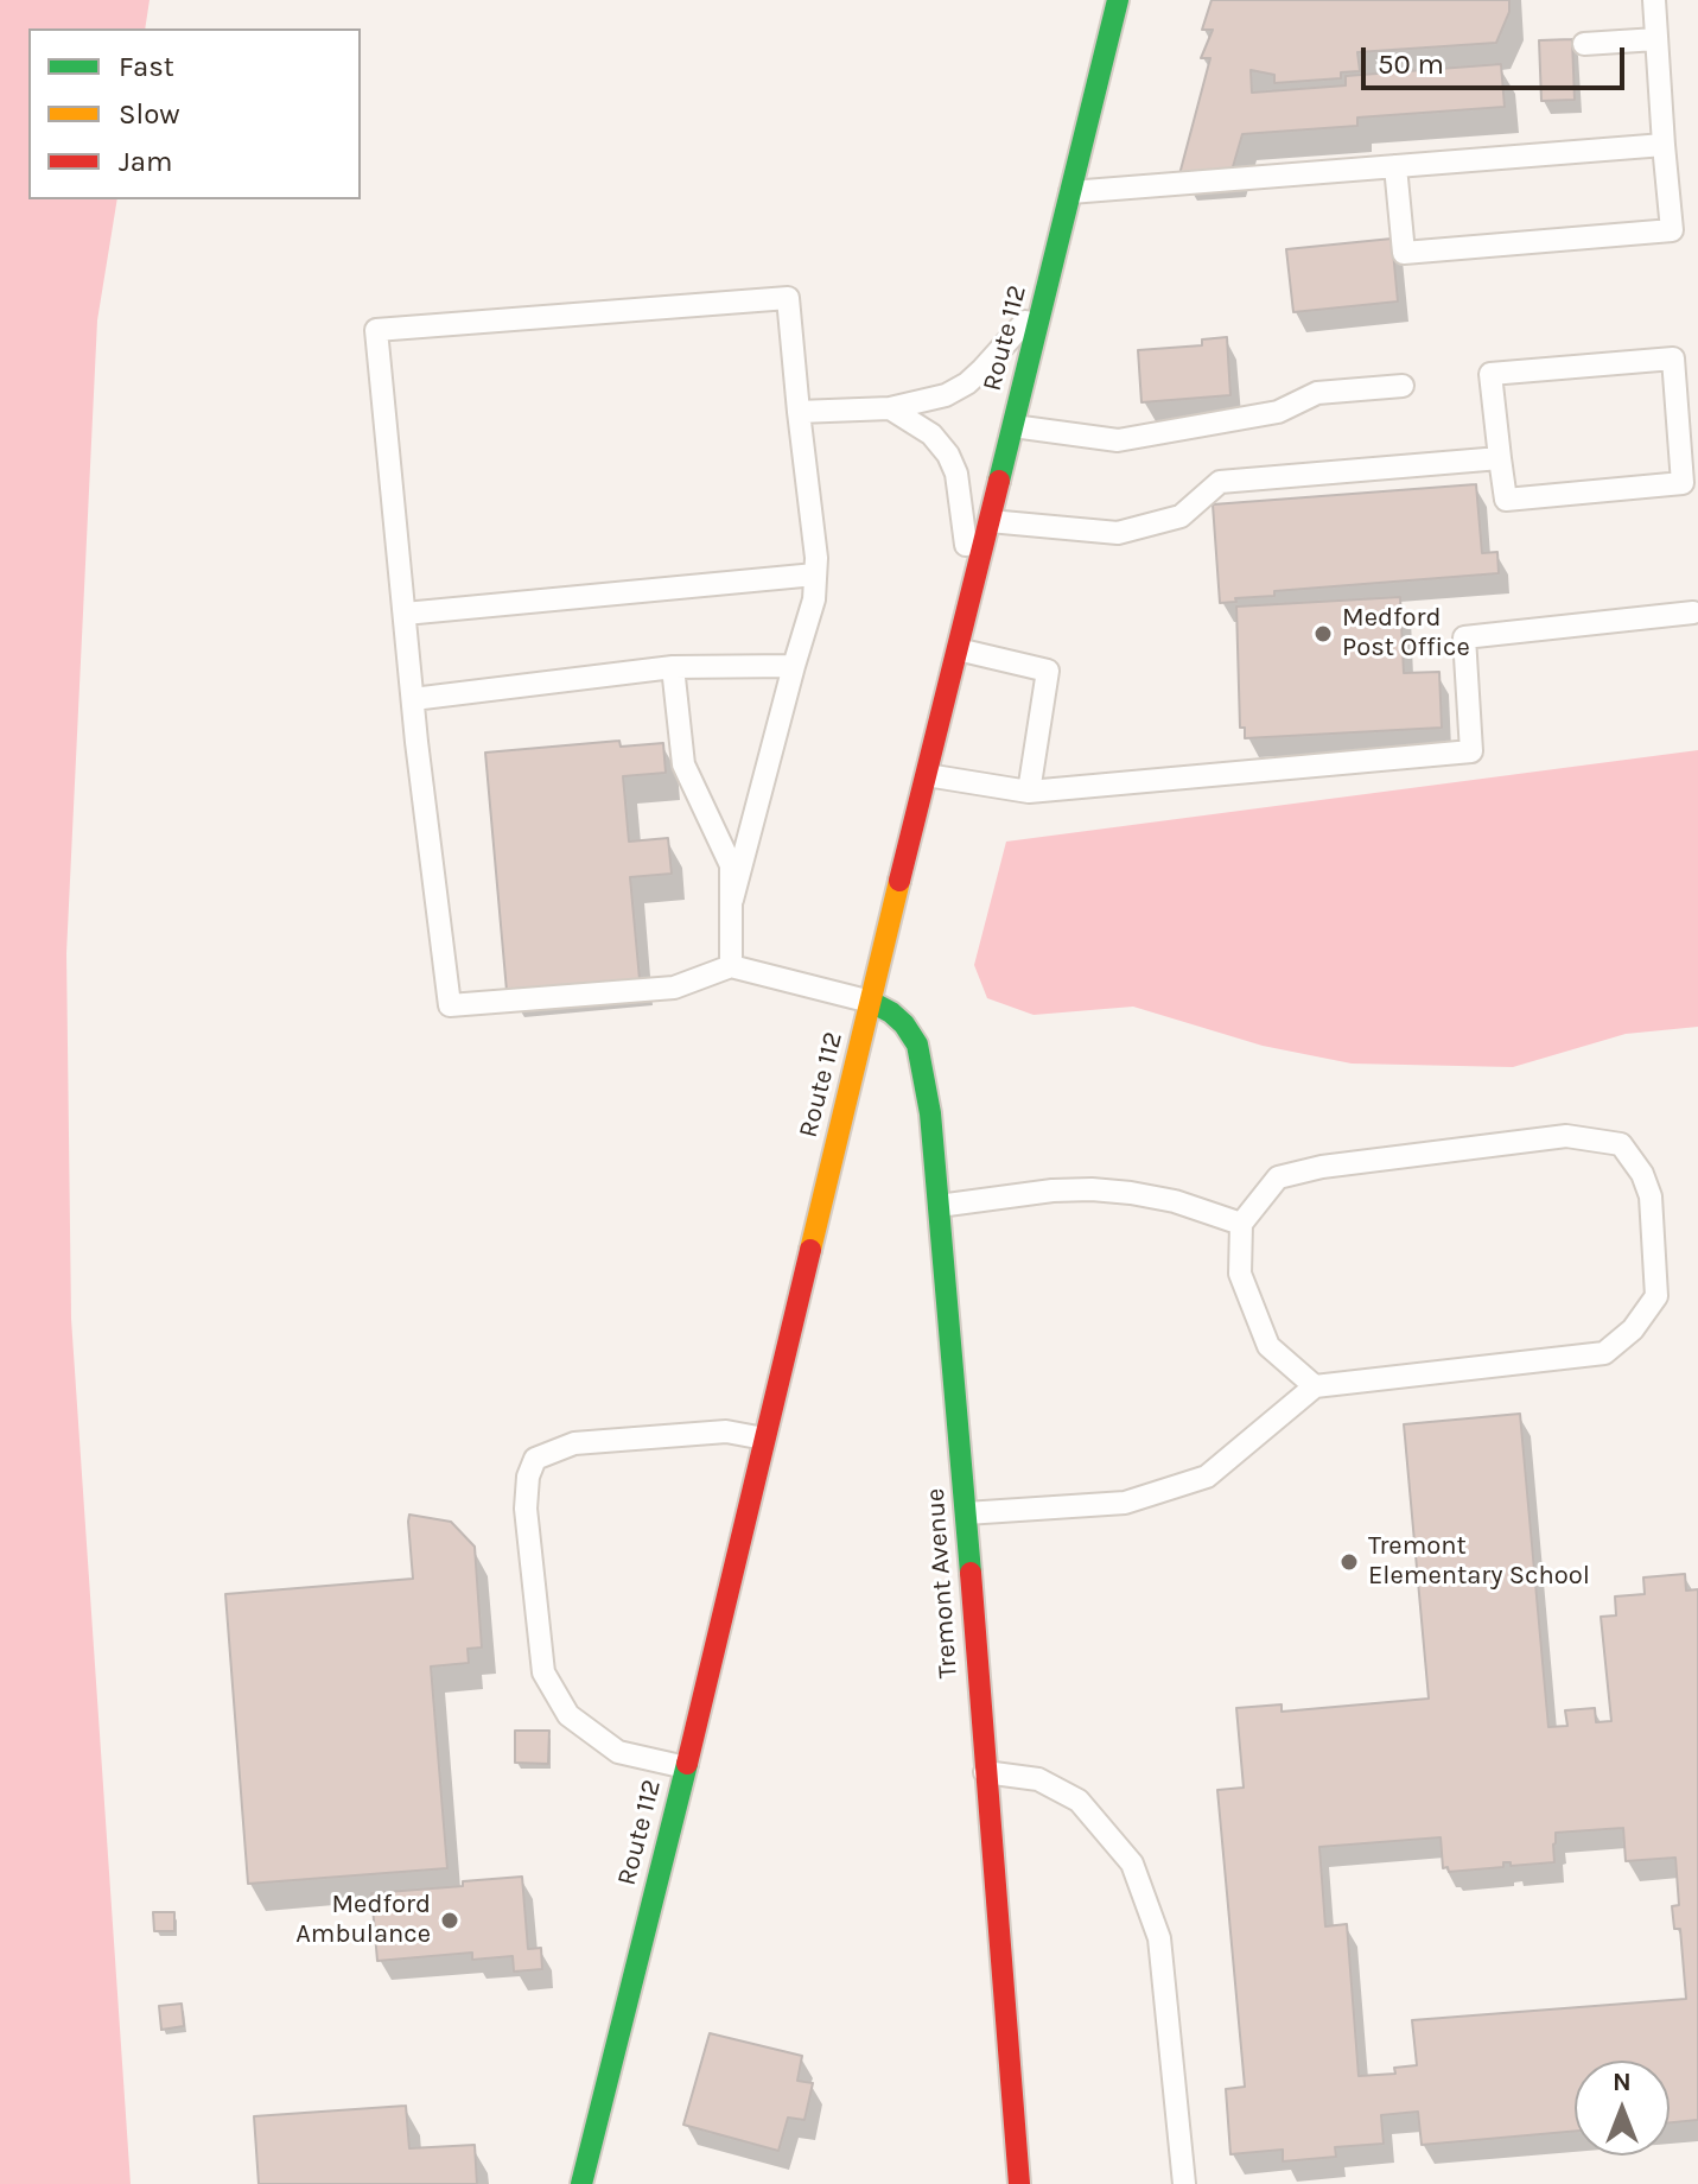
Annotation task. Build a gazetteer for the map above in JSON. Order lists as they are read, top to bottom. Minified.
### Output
{"streets":{"main road":["Route 112","Tremont Avenue"]},"crossings":[["Route 112","Tremont Avenue"]],"places":["Medford Post Office","Tremont Elementary School","Medford Ambulance"],"legend":["Fast","Slow","Jam"],"scale_bar":"50 m","north":"top"}
